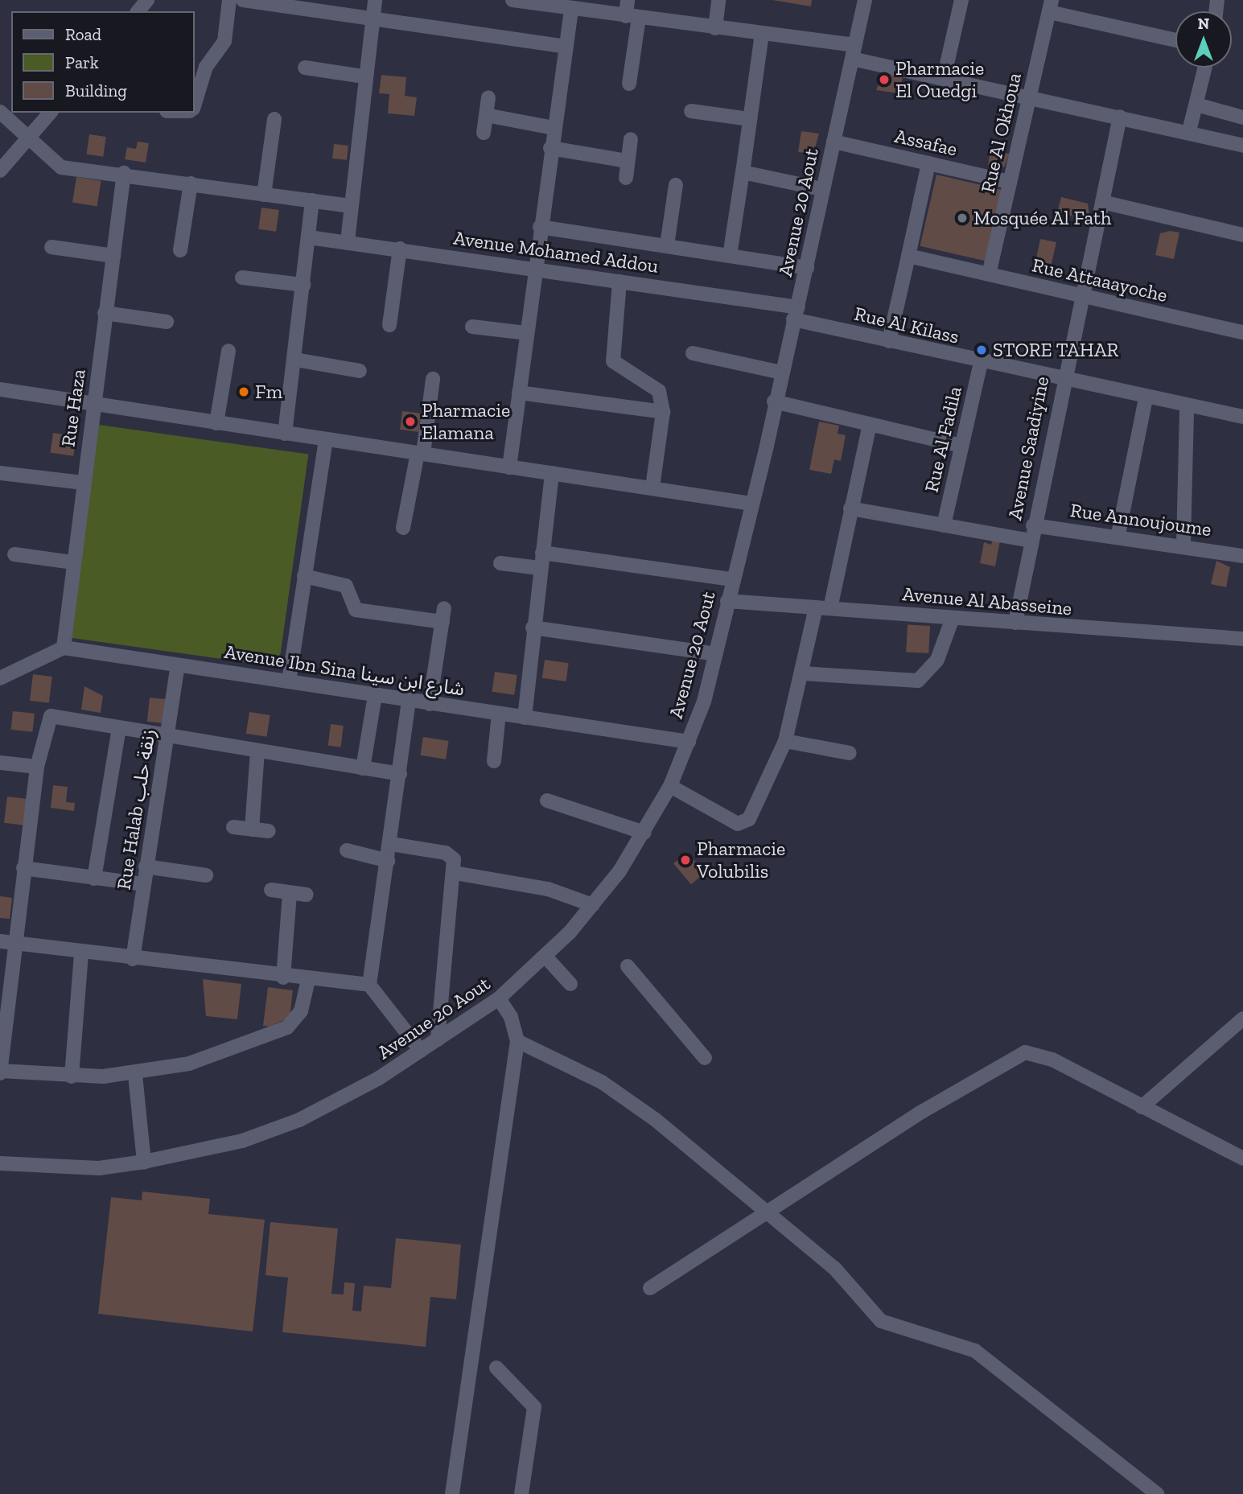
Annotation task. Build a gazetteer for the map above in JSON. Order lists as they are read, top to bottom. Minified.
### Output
{"streets":{"street":["Rue Al Okhoua","Assafae","Avenue 20 Aout","Avenue Mohamed Addou","Rue Attaaayoche","Rue Al Kilass","Rue Haza","Rue Al Fadila","Avenue Saadiyine","Rue Annoujoume","Avenue Al Abasseine","Avenue Ibn Sina شارع ابن سينا","Rue Halab زنقة حلب"]},"crossings":[["Rue Al Okhoua","Assafae"],["Rue Al Okhoua","Rue Attaaayoche"],["Assafae","Avenue 20 Aout"],["Avenue 20 Aout","Avenue Mohamed Addou"],["Avenue 20 Aout","Rue Al Kilass"],["Avenue 20 Aout","Avenue Al Abasseine"],["Avenue 20 Aout","Avenue Ibn Sina شارع ابن سينا"],["Avenue Mohamed Addou","Rue Al Kilass"],["Rue Attaaayoche","Avenue Saadiyine"],["Rue Al Kilass","Rue Al Fadila"],["Rue Al Kilass","Avenue Saadiyine"],["Rue Haza","Avenue Ibn Sina شارع ابن سينا"],["Avenue Saadiyine","Rue Annoujoume"],["Avenue Saadiyine","Avenue Al Abasseine"],["Avenue Ibn Sina شارع ابن سينا","Rue Halab زنقة حلب"]],"places":["Pharmacie El Ouedgi","Mosquée Al Fath","STORE TAHAR","Fm","Pharmacie Elamana","Pharmacie Volubilis"],"legend":["Road","Park","Building"],"north":"top"}
